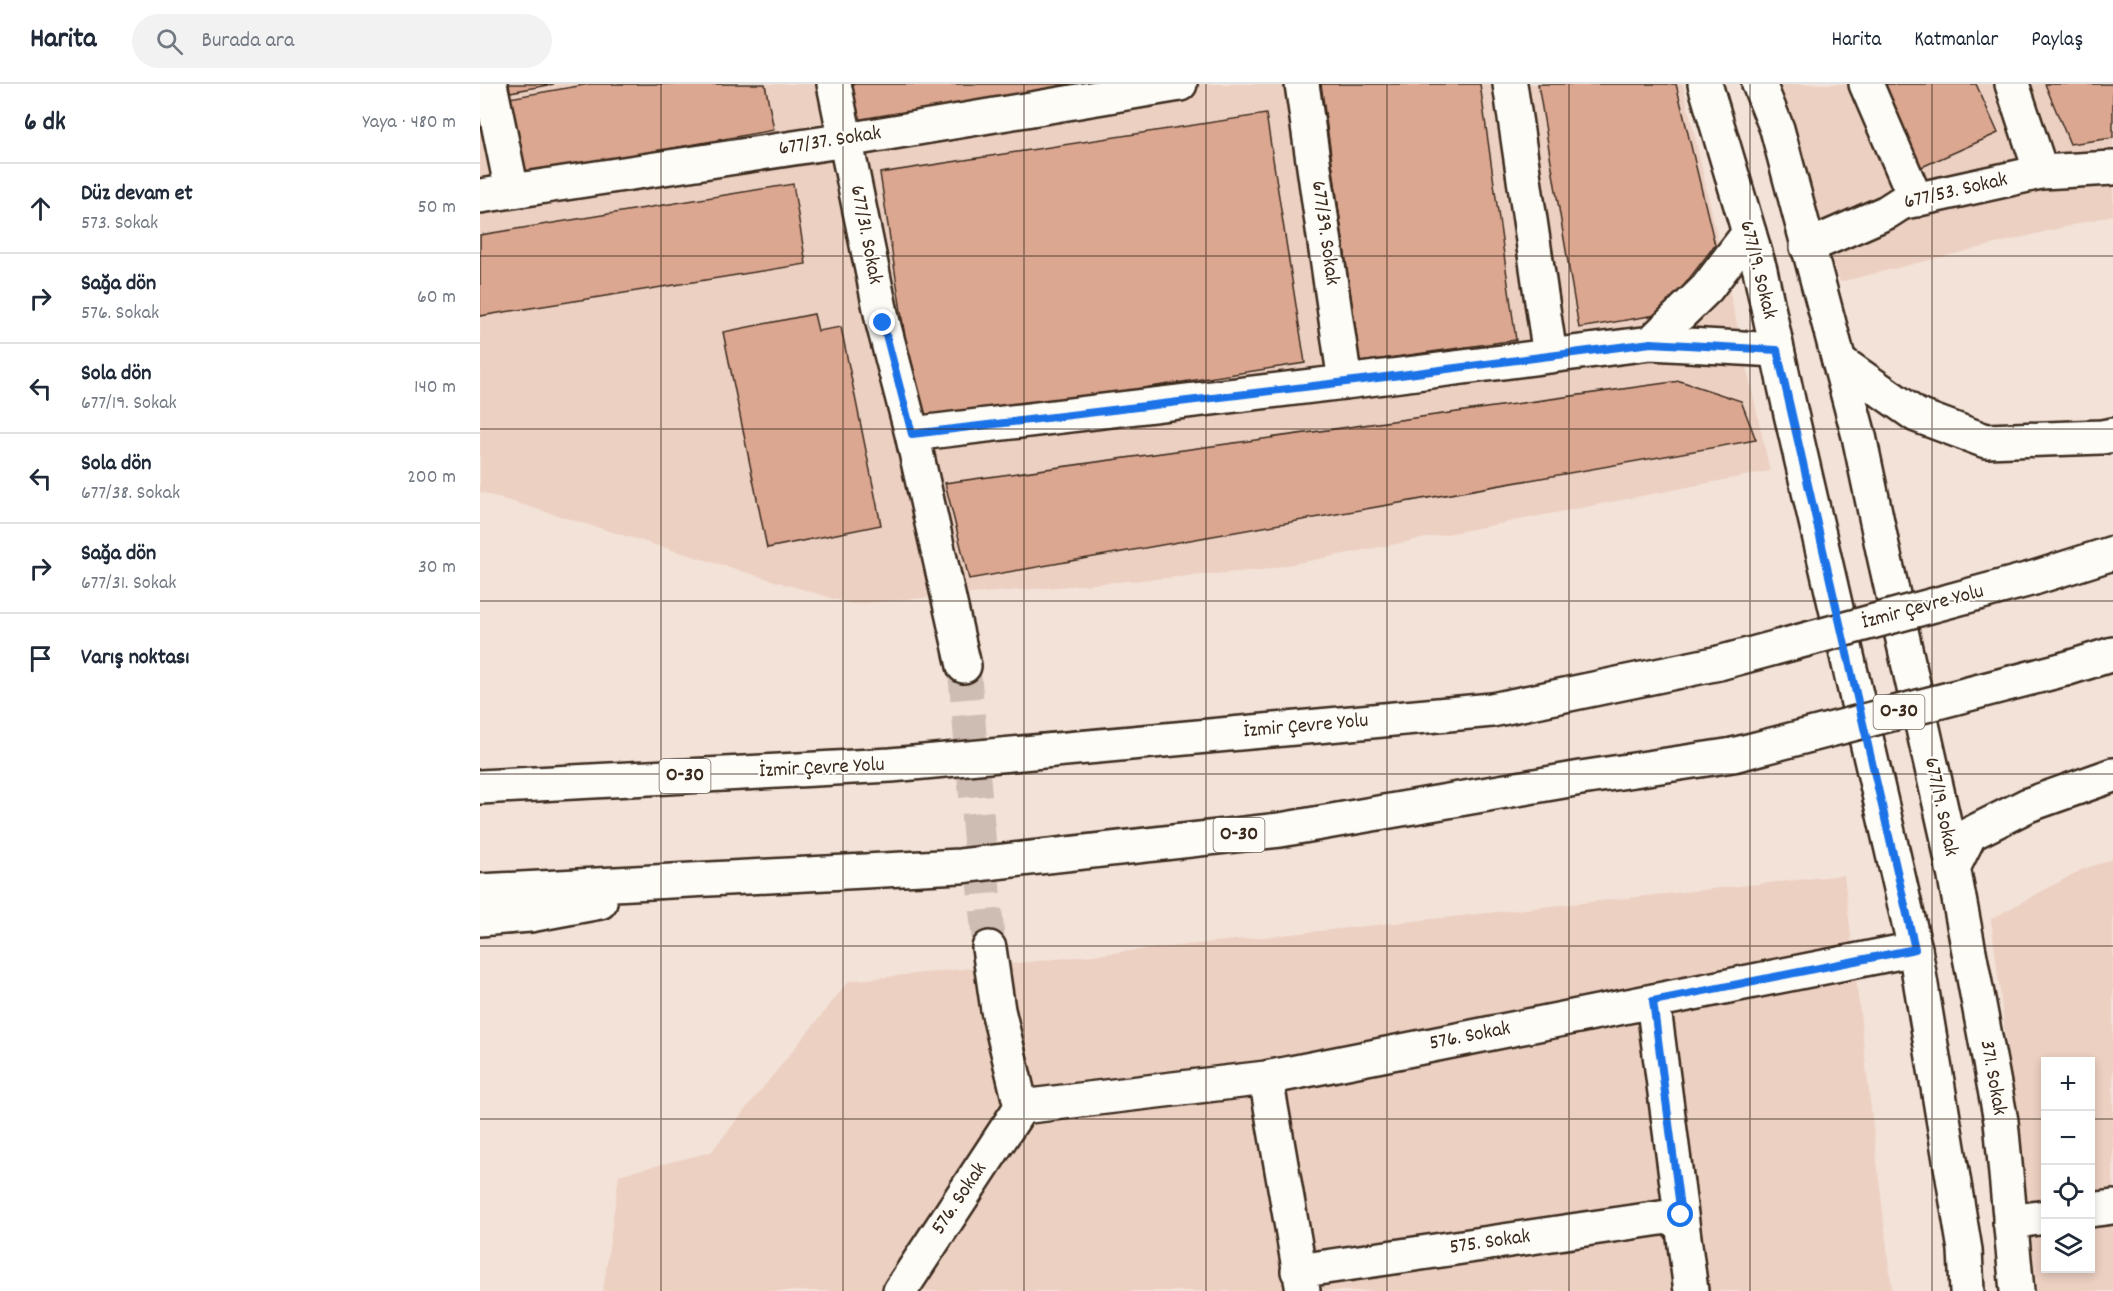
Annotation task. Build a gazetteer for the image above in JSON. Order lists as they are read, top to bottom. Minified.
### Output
{"streets":{"main road":["677/37. Sokak","677/53. Sokak","677/39. Sokak","677/31. Sokak","677/19. Sokak","İzmir Çevre Yolu","O-30","576. Sokak","371. Sokak","575. Sokak"]},"crossings":[["677/37. Sokak","677/31. Sokak"],["677/53. Sokak","677/19. Sokak"],["677/19. Sokak","576. Sokak"],["677/19. Sokak","371. Sokak"]],"page":{"header":"Harita","search":"Burada ara","nav":["Harita","Katmanlar","Paylaş"],"heading":["6 dk","Yaya · 480 m"],"list":[["Düz devam et","573. Sokak","50 m"],["Sağa dön","576. Sokak","60 m"],["Sola dön","677/19. Sokak","140 m"],["Sola dön","677/38. Sokak","200 m"],["Sağa dön","677/31. Sokak","30 m"],"Varış noktası"],"map_buttons":["+","−"]}}
